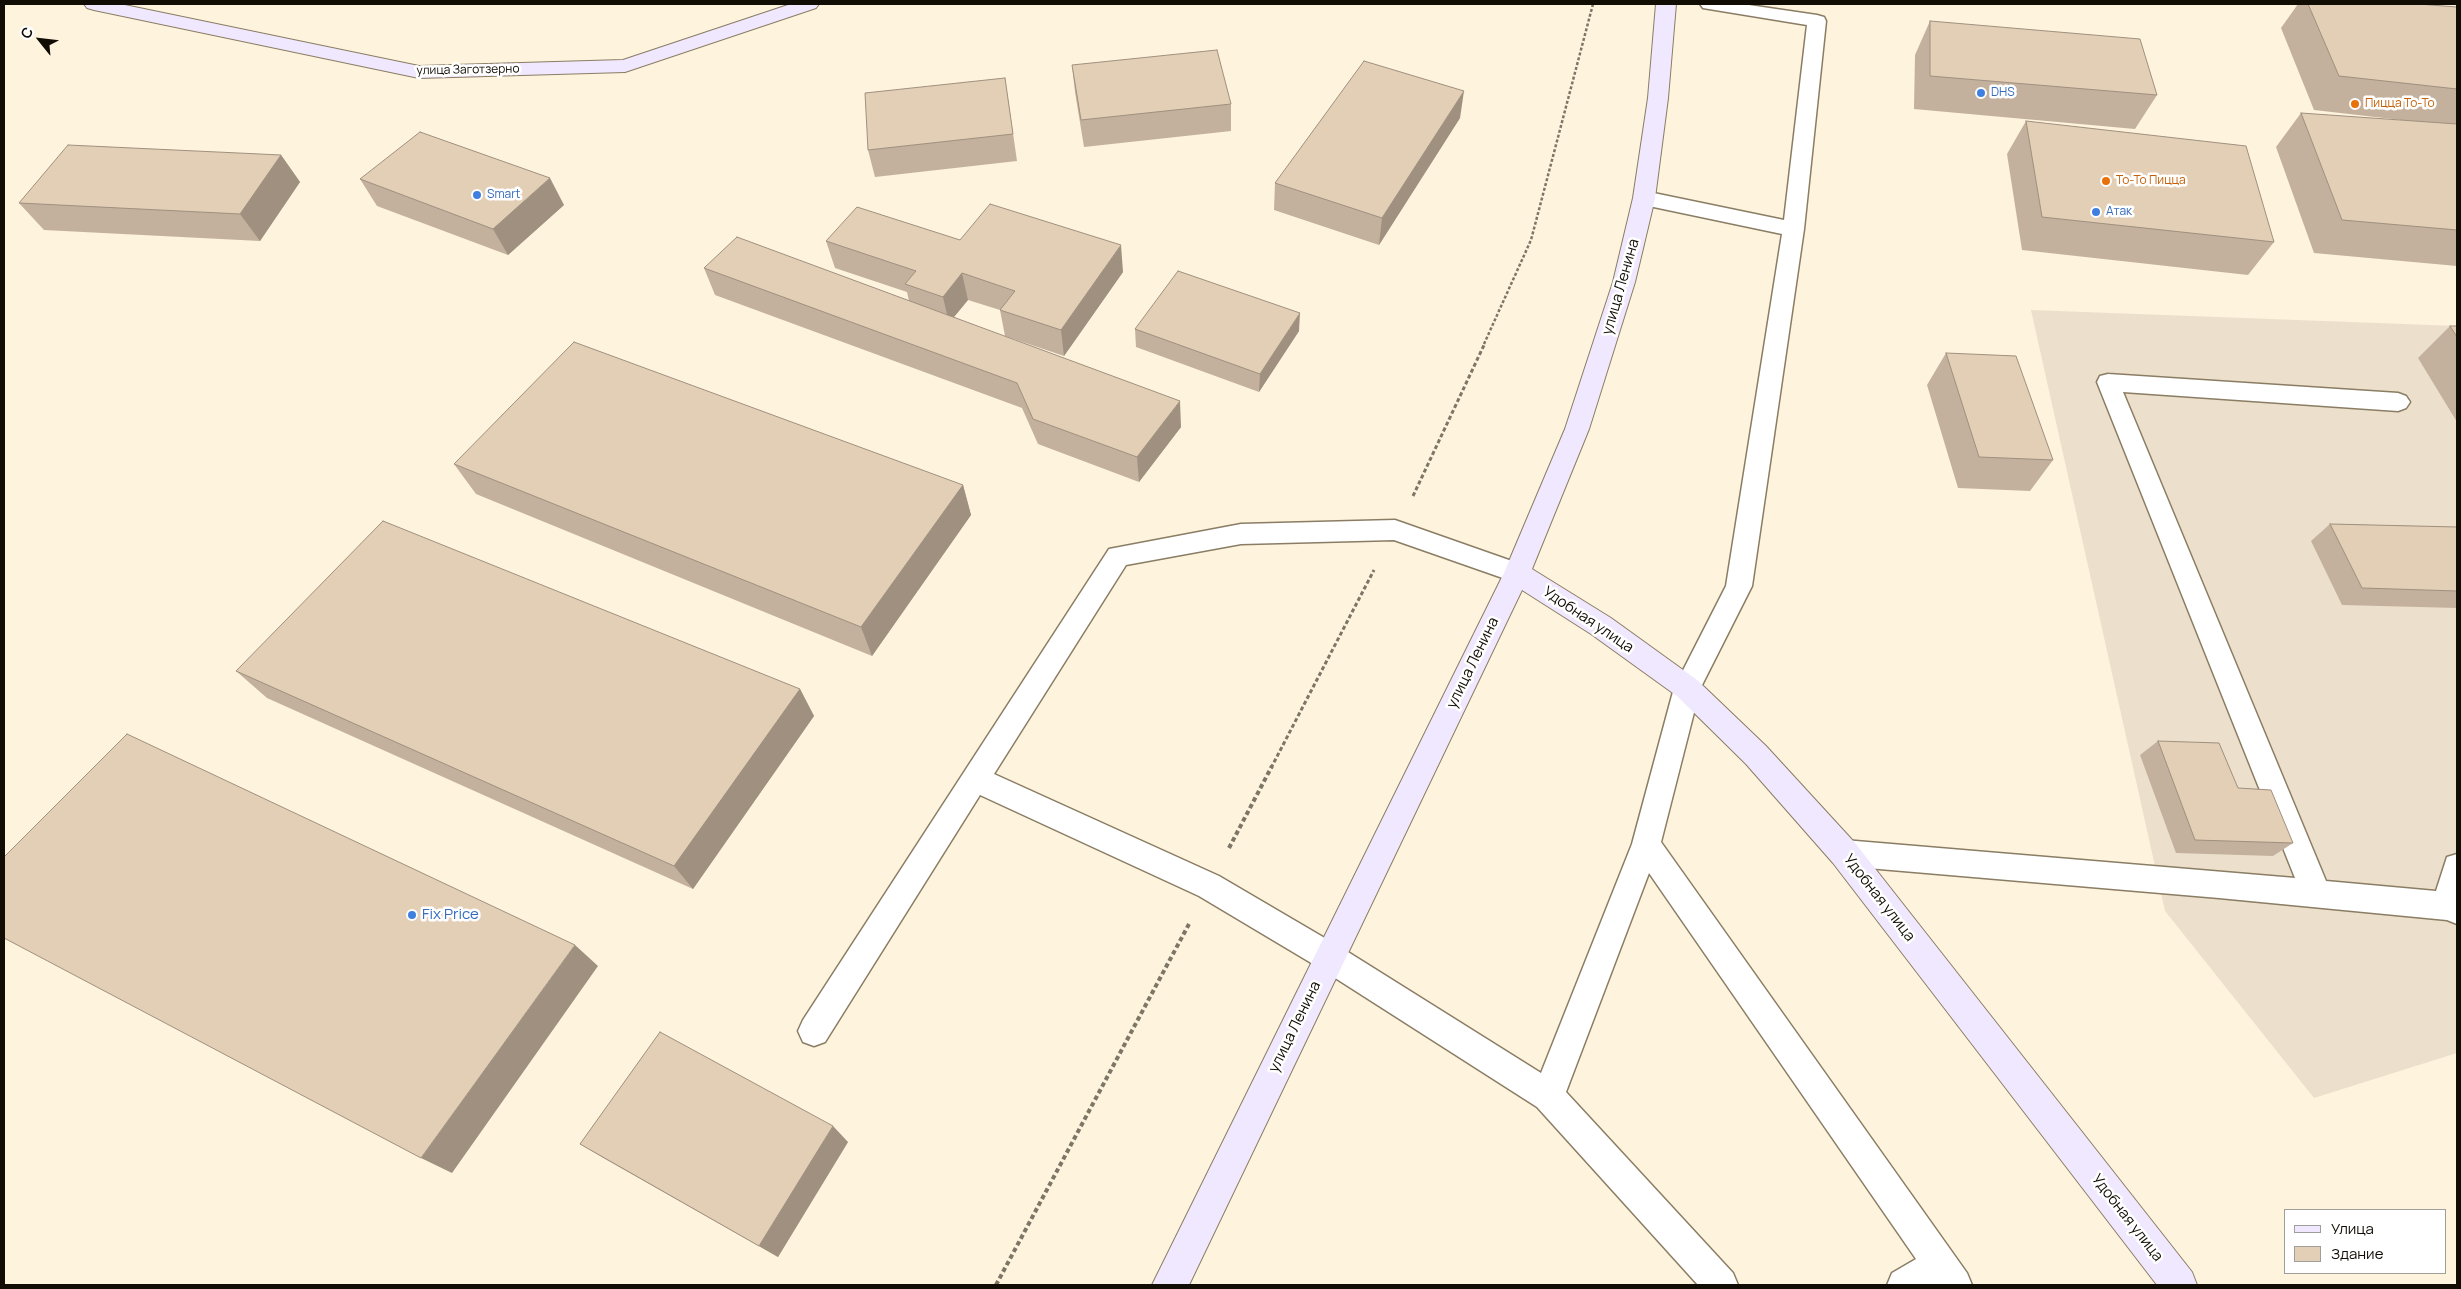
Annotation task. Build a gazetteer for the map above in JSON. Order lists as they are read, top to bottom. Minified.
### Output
{"streets":{"main road":["улица Заготзерно","улица Ленина","Удобная улица"]},"crossings":[["улица Ленина","Удобная улица"]],"places":["DHS","Пицца То-То","То-То Пицца","Smart","Атак","Fix Price"],"legend":["Улица","Здание"],"north":"top left"}
